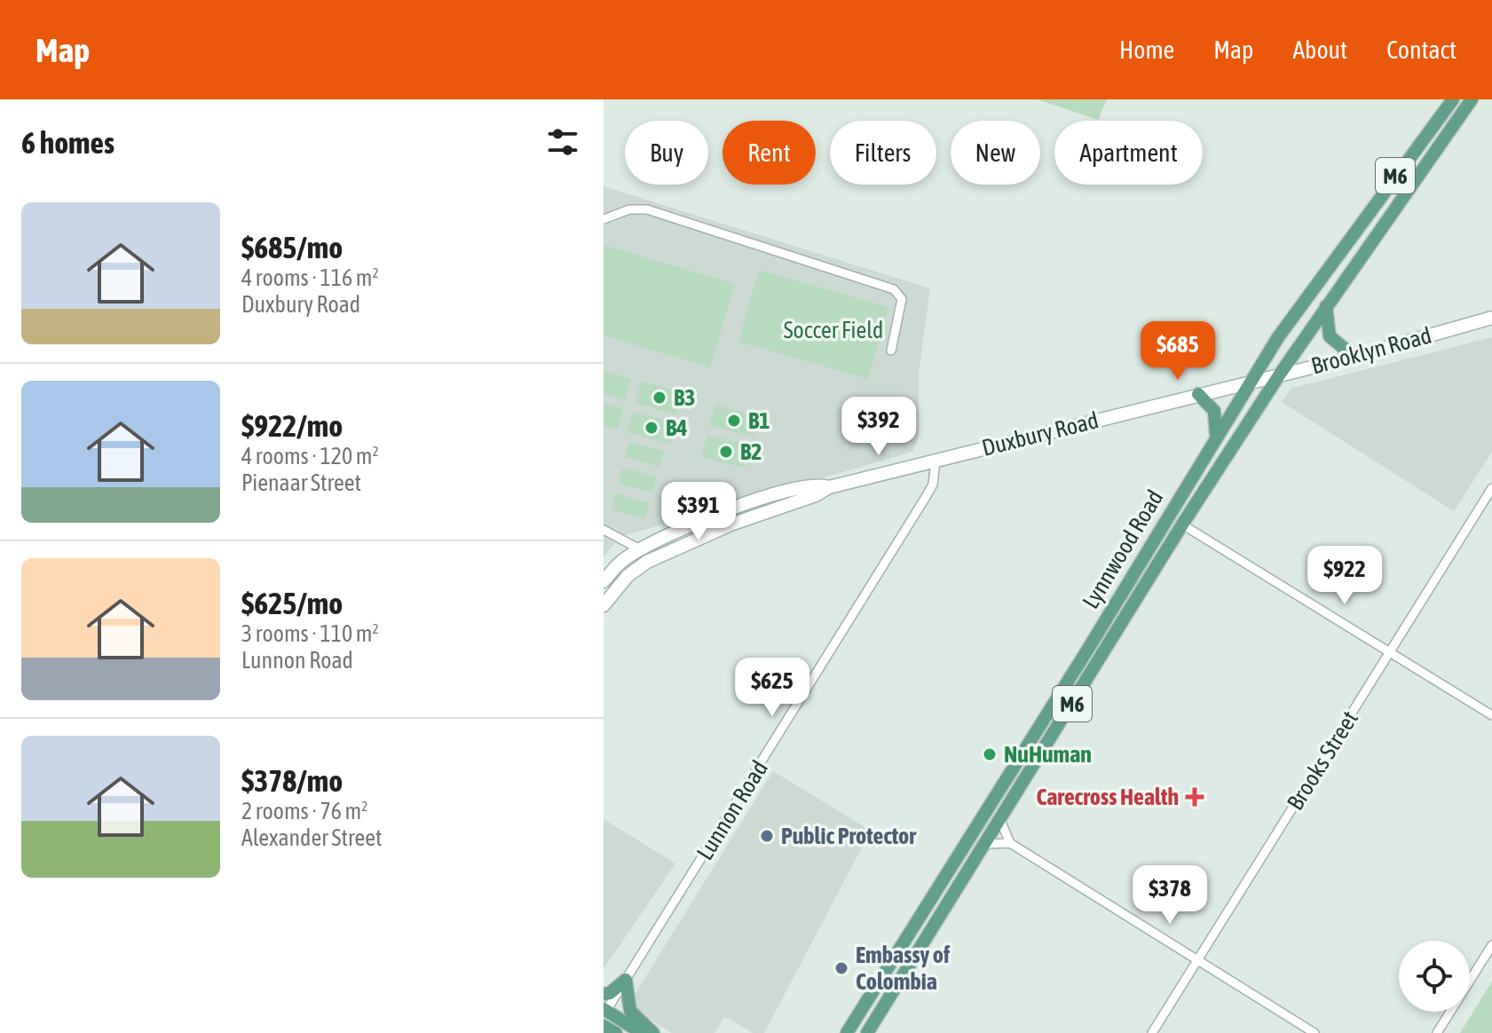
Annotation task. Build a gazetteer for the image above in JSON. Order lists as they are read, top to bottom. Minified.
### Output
{"streets":{"main road":["M6","Brooklyn Road","Duxbury Road","Lynnwood Road"],"street":["Brooks Street","Lunnon Road"]},"crossings":[["Brooklyn Road","Duxbury Road"],["Brooklyn Road","Lynnwood Road"],["Duxbury Road","Lynnwood Road"],["Duxbury Road","Lunnon Road"]],"parks":["Soccer Field"],"places":{"other":["B3","B1","B4","B2","NuHuman","Public Protector","Embassy of Colombia"],"health":["Carecross Health"]},"page":{"header":"Map","nav":["Home","Map","About","Contact"],"heading":"6 homes","chip":["Buy","Rent","Filters","New","Apartment"],"list":[{"name":"$685/mo","note":"4 rooms · 116 m² · Duxbury Road"},{"name":"$922/mo","note":"4 rooms · 120 m² · Pienaar Street"},{"name":"$625/mo","note":"3 rooms · 110 m² · Lunnon Road"},{"name":"$378/mo","note":"2 rooms · 76 m² · Alexander Street"}],"price":["$685","$392","$391","$922","$625","$378"]}}
